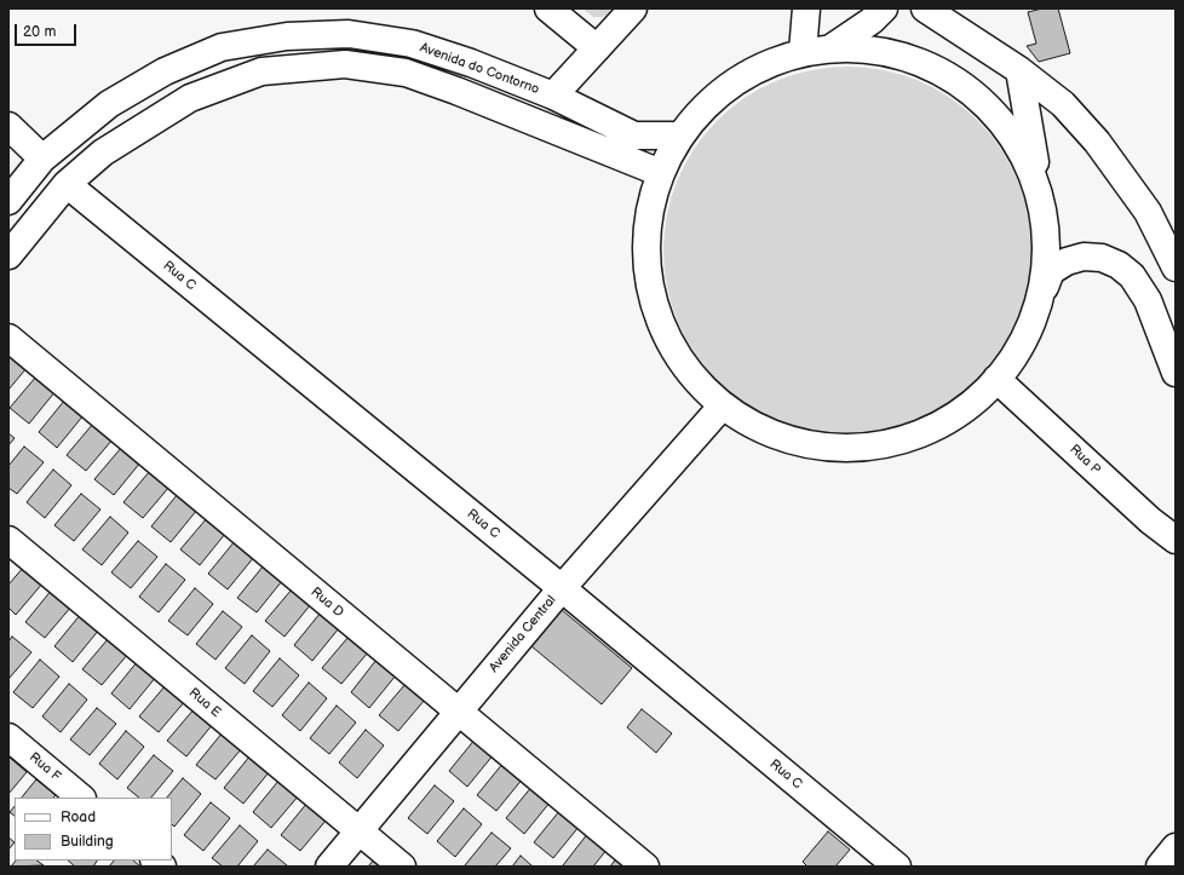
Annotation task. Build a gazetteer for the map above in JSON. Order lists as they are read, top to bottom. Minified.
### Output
{"streets":{"street":["Avenida do Contorno","Rua C","Rua P","Rua D","Avenida Central","Rua E","Rua F"]},"crossings":[["Rua C","Avenida Central"],["Rua D","Avenida Central"],["Avenida Central","Rua E"]],"legend":["Road","Building"],"scale_bar":"20 m"}
